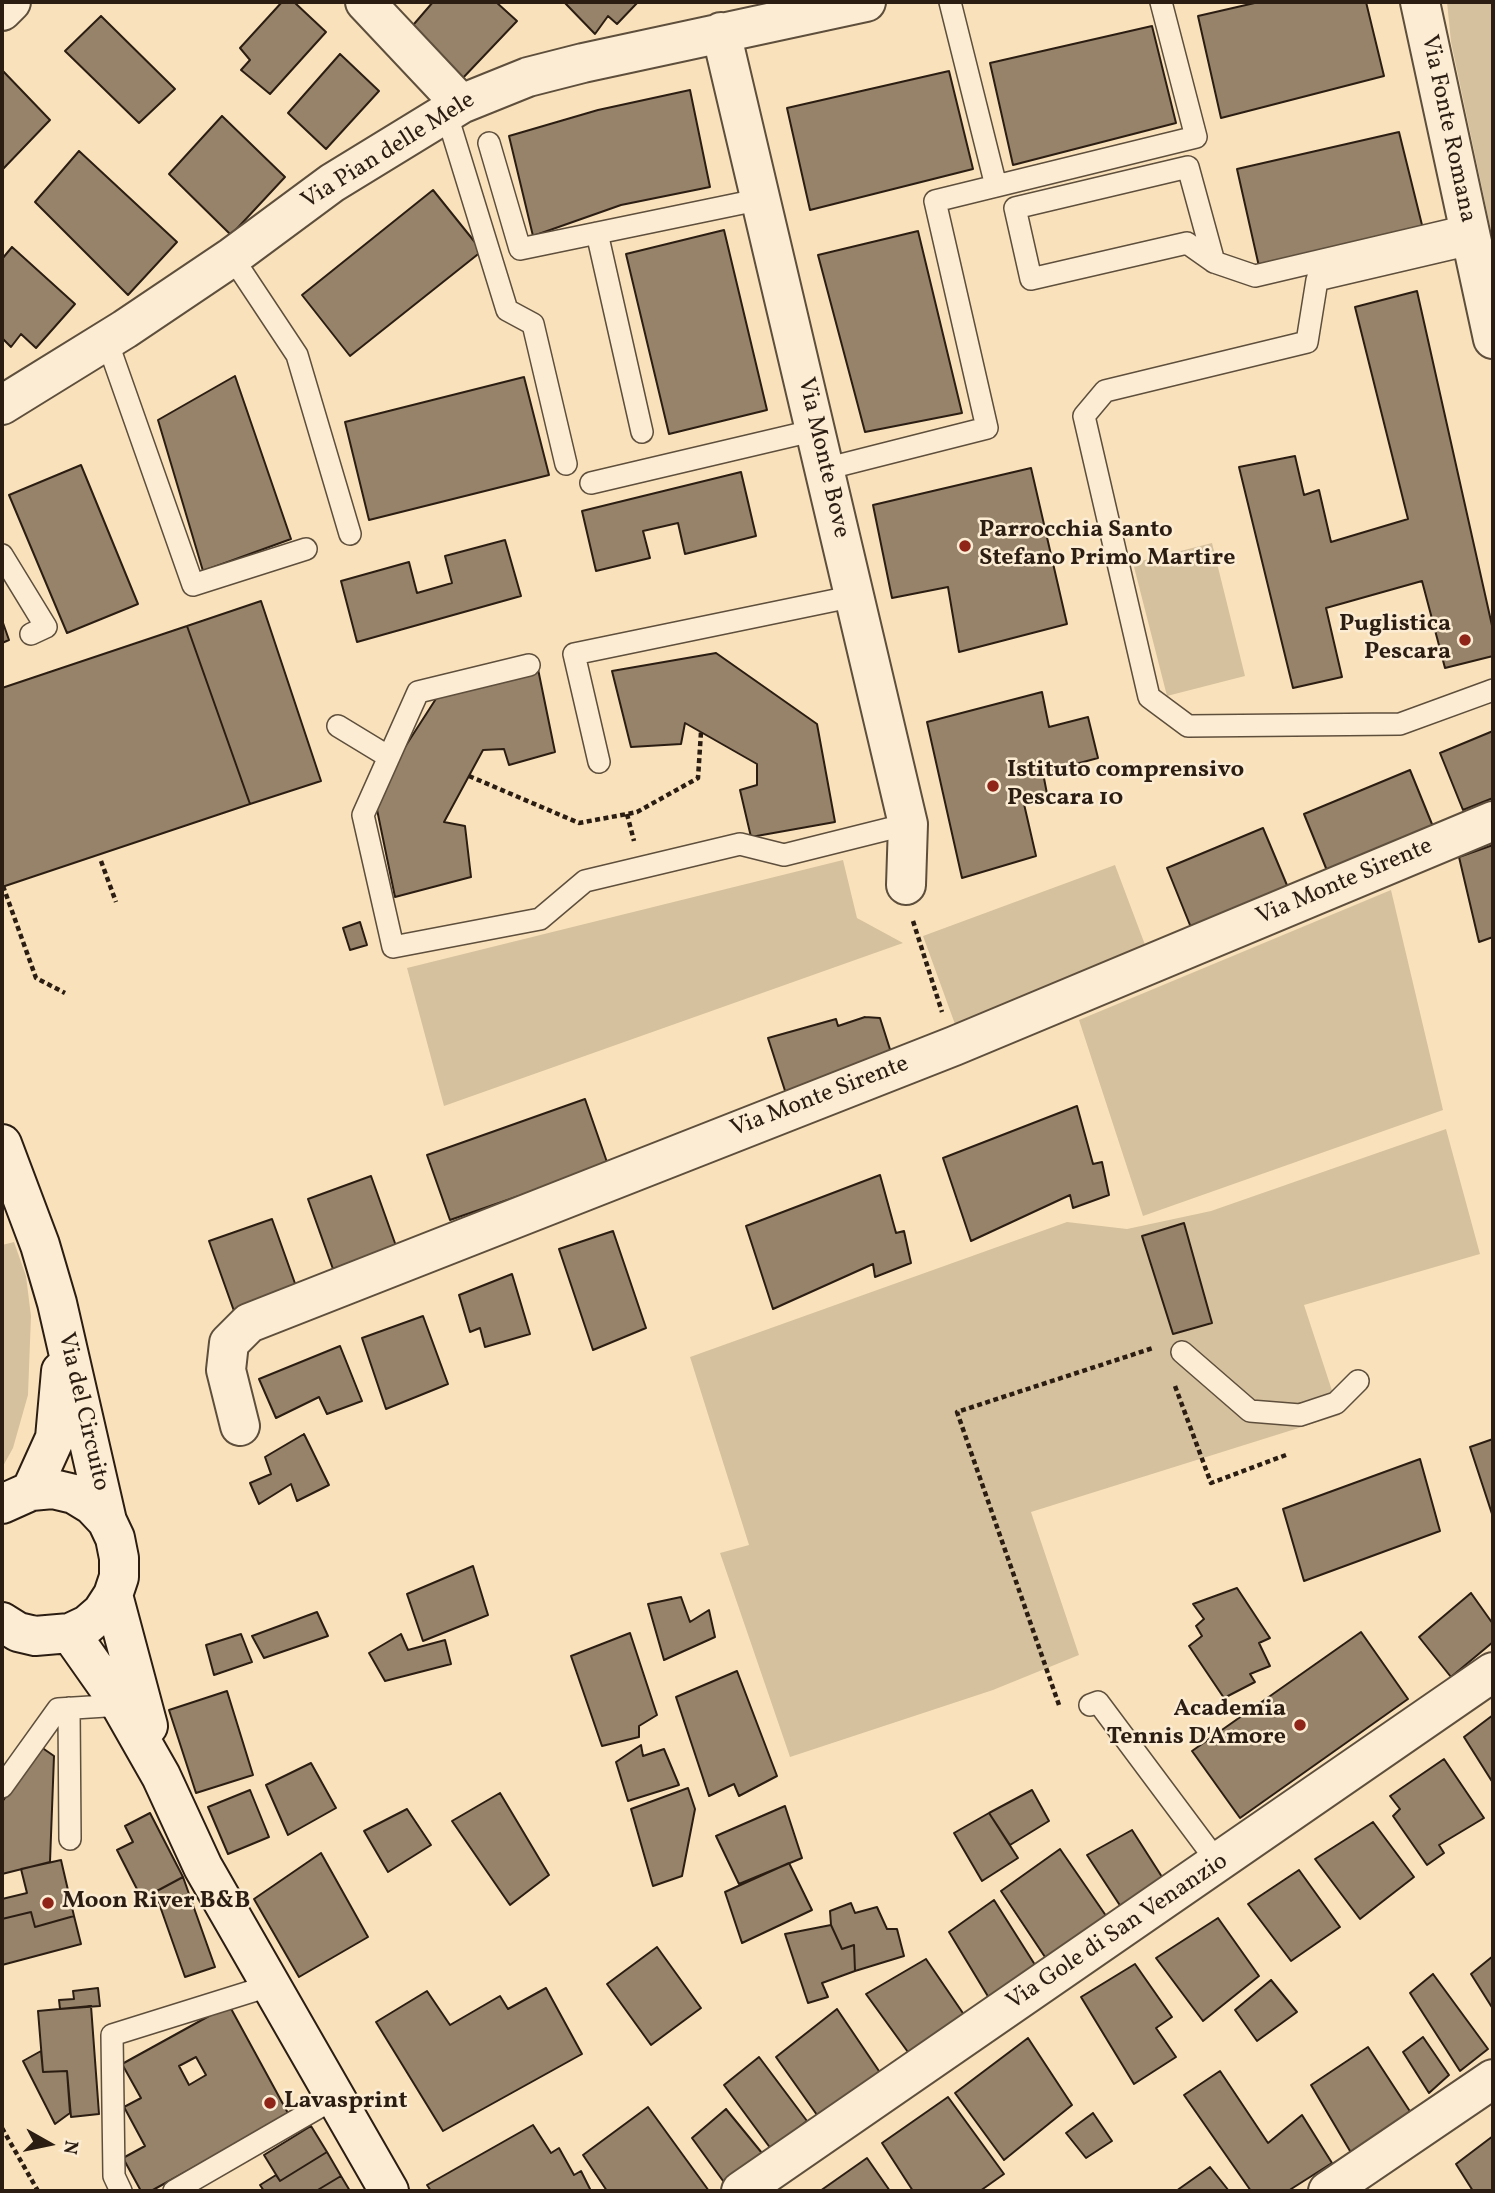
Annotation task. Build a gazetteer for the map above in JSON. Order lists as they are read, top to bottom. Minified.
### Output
{"streets":{"street":["Via Fonte Romana","Via Pian delle Mele","Via Monte Bove","Via Monte Sirente","Via del Circuito","Via Gole di San Venanzio"]},"crossings":[["Via Pian delle Mele","Via Monte Bove"]],"places":["Parrocchia Santo Stefano Primo Martire","Puglistica Pescara","Istituto comprensivo Pescara 10","Academia Tennis D'Amore","Moon River B&B","Lavasprint"],"north":"right"}
